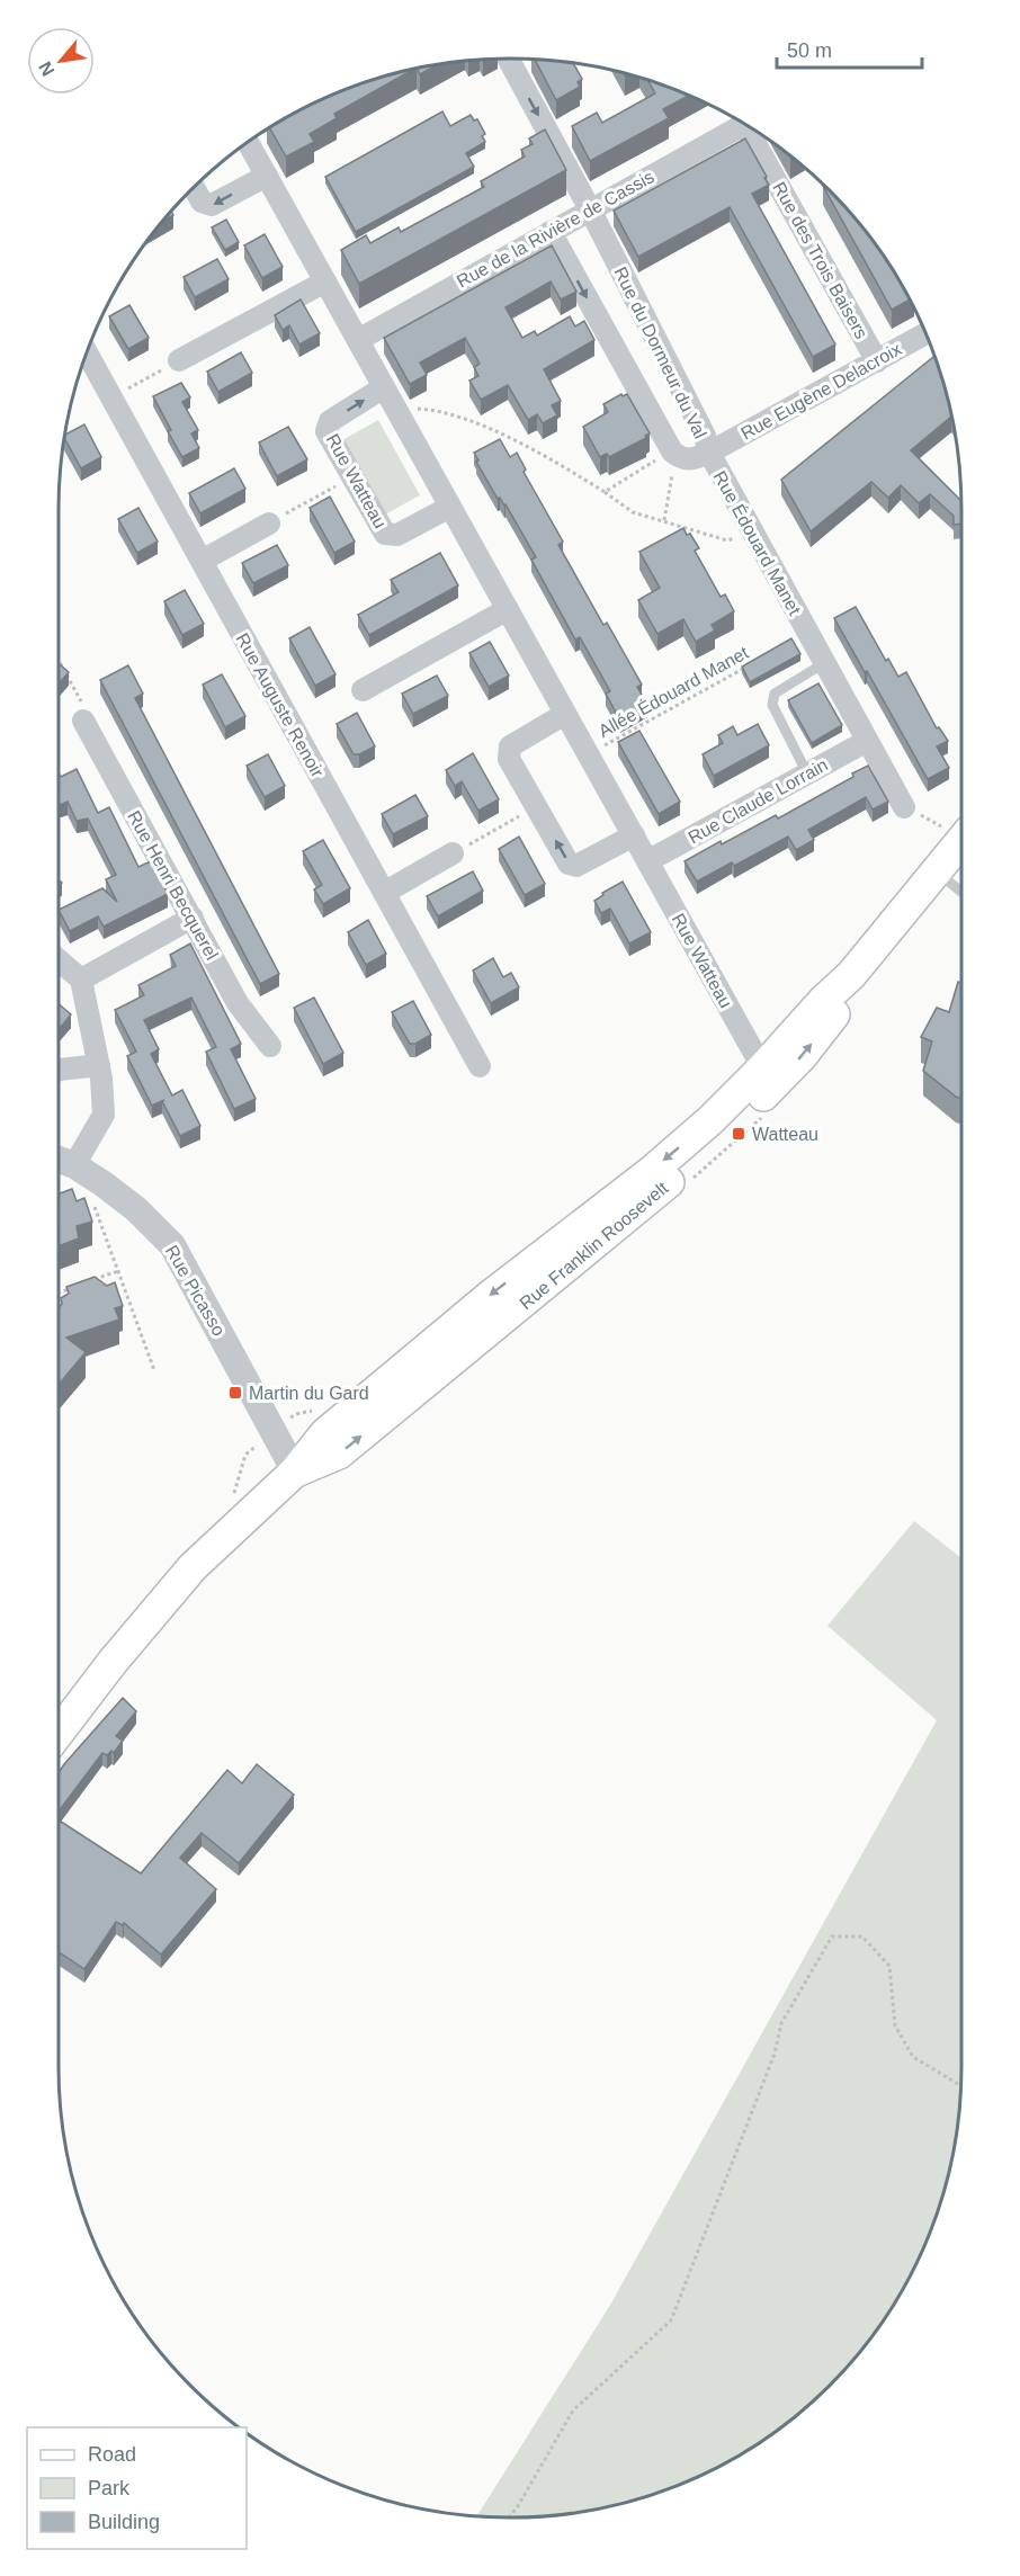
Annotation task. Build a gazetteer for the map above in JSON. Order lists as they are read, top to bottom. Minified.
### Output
{"streets":{"main road":["Rue Franklin Roosevelt"],"street":["Rue de la Rivière de Cassis","Rue des Trois Baisers","Rue du Dormeur du Val","Rue Eugène Delacroix","Rue Watteau","Rue Édouard Manet","Rue Auguste Renoir","Rue Claude Lorrain","Rue Henri Becquerel","Rue Picasso"],"path":["Allée Édouard Manet"]},"crossings":[["Rue de la Rivière de Cassis","Rue du Dormeur du Val"],["Rue de la Rivière de Cassis","Rue Watteau"],["Rue des Trois Baisers","Rue Eugène Delacroix"],["Rue du Dormeur du Val","Rue Eugène Delacroix"],["Rue du Dormeur du Val","Rue Édouard Manet"],["Rue Eugène Delacroix","Rue Édouard Manet"],["Rue Watteau","Allée Édouard Manet"],["Rue Watteau","Rue Claude Lorrain"],["Rue Watteau","Rue Franklin Roosevelt"],["Rue Franklin Roosevelt","Rue Picasso"]],"places":{"transit":["Watteau","Martin du Gard"]},"legend":["Road","Park","Building"],"scale_bar":"50 m","north":"bottom left"}
